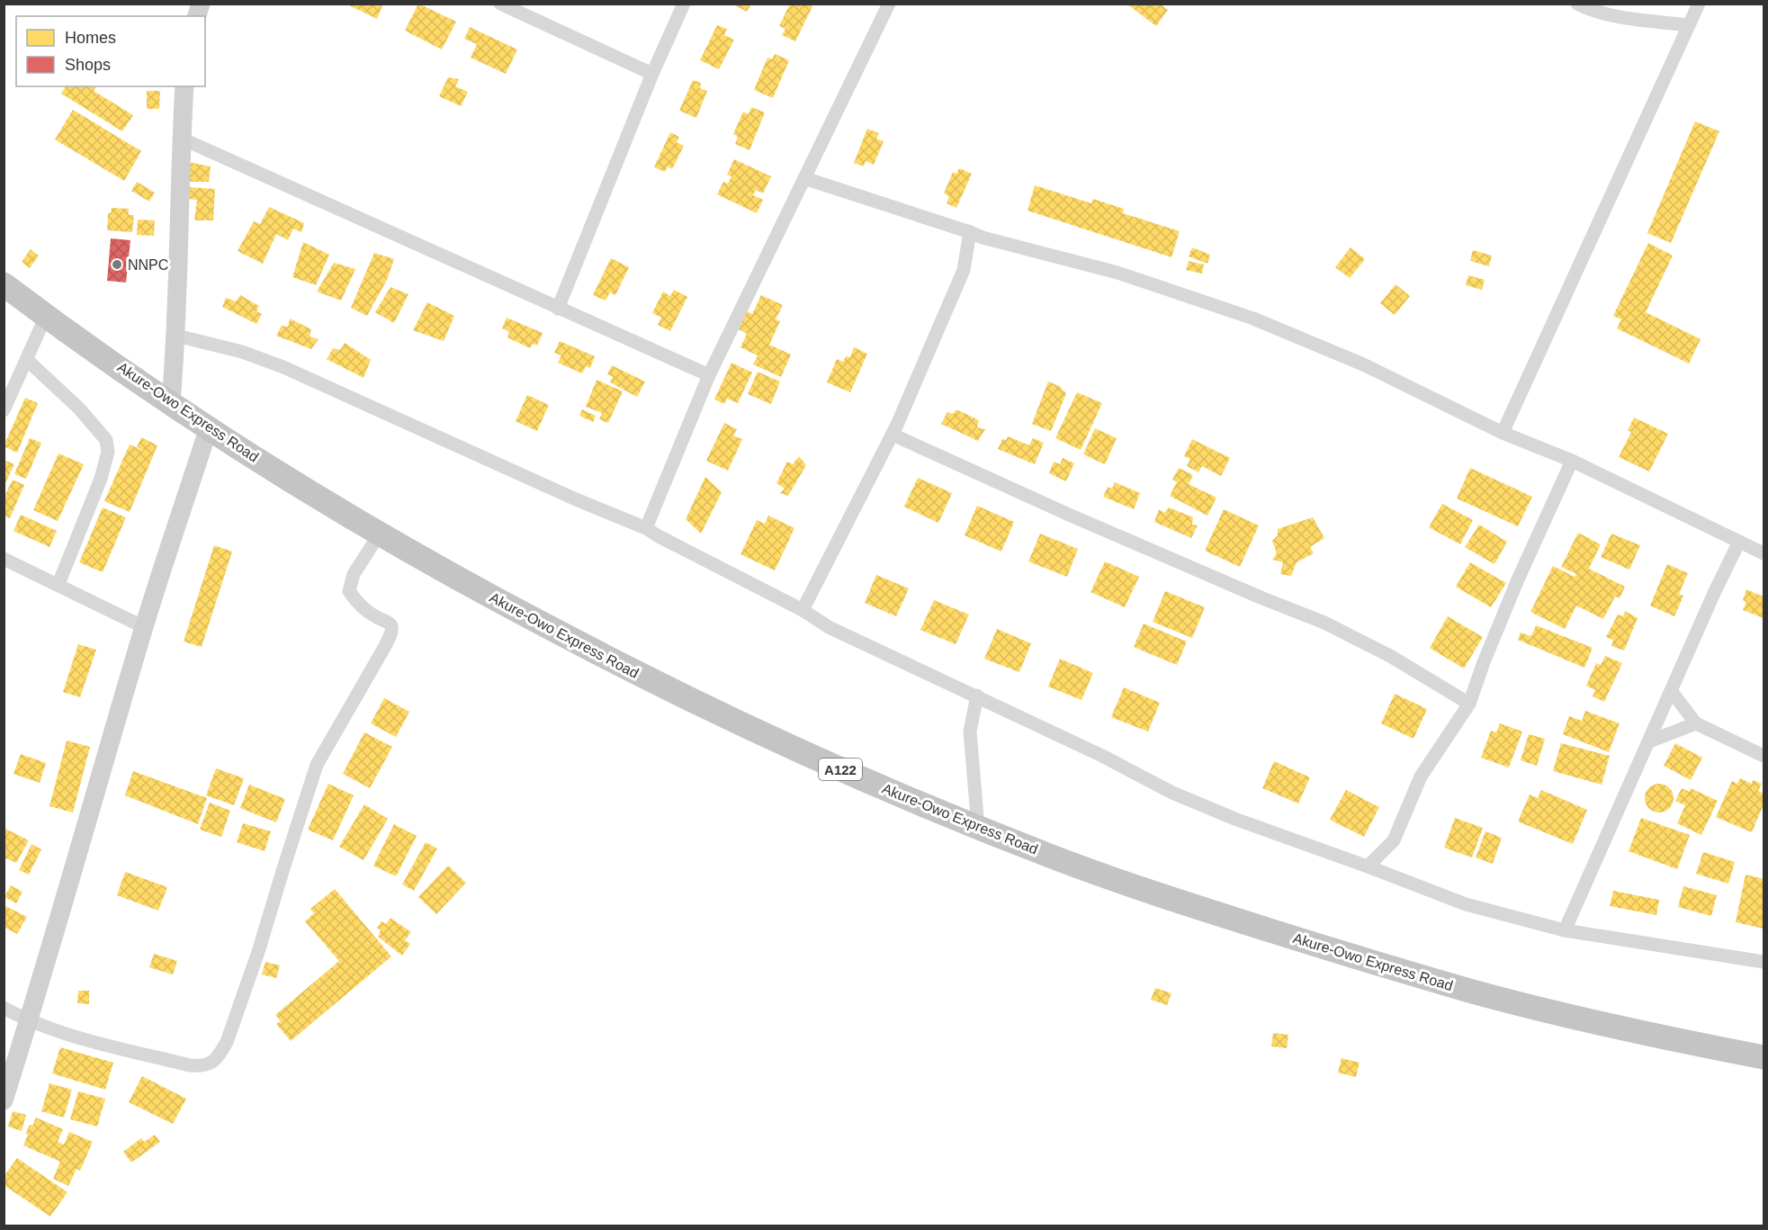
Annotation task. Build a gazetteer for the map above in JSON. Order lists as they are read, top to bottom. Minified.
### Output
{"streets":{"highway":["Akure-Owo Express Road","A122"]},"places":["NNPC"],"legend":["Homes","Shops"]}
